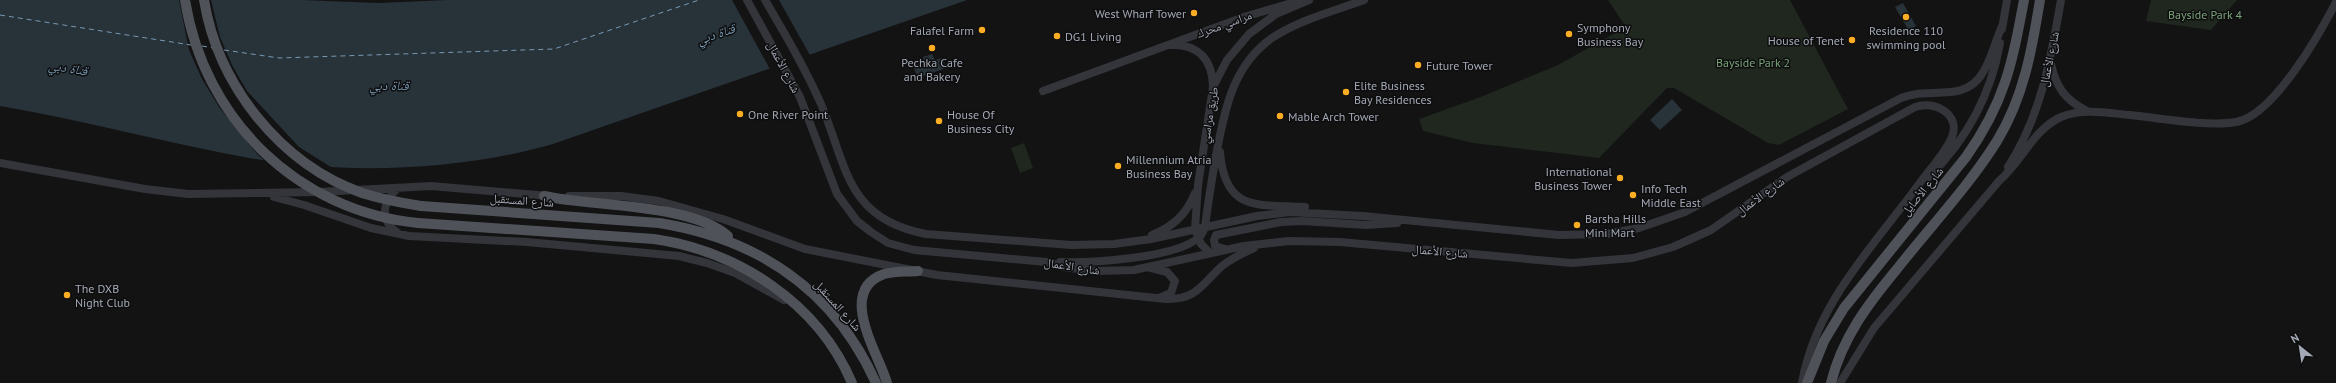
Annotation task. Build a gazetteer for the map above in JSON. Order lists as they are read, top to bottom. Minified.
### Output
{"streets":{"main road":["شارع الأصايل","شارع المستقبل"],"street":["مراسي محرك","شارع الأعمال","طريق مراسي"]},"crossings":[["مراسي محرك","طريق مراسي"],["شارع الأعمال","طريق مراسي"]],"water":["قناة دبي"],"parks":["Bayside Park 4","Bayside Park 2"],"places":["West Wharf Tower","Residence 110 swimming pool","Falafel Farm","Symphony Business Bay","DG1 Living","House of Tenet","Pechka Cafe and Bakery","Future Tower","Elite Business Bay Residences","One River Point","Mable Arch Tower","House Of Business City","Millennium Atria Business Bay","International Business Tower","Info Tech Middle East","Barsha Hills Mini Mart","The DXB Night Club"],"north":"top left"}
